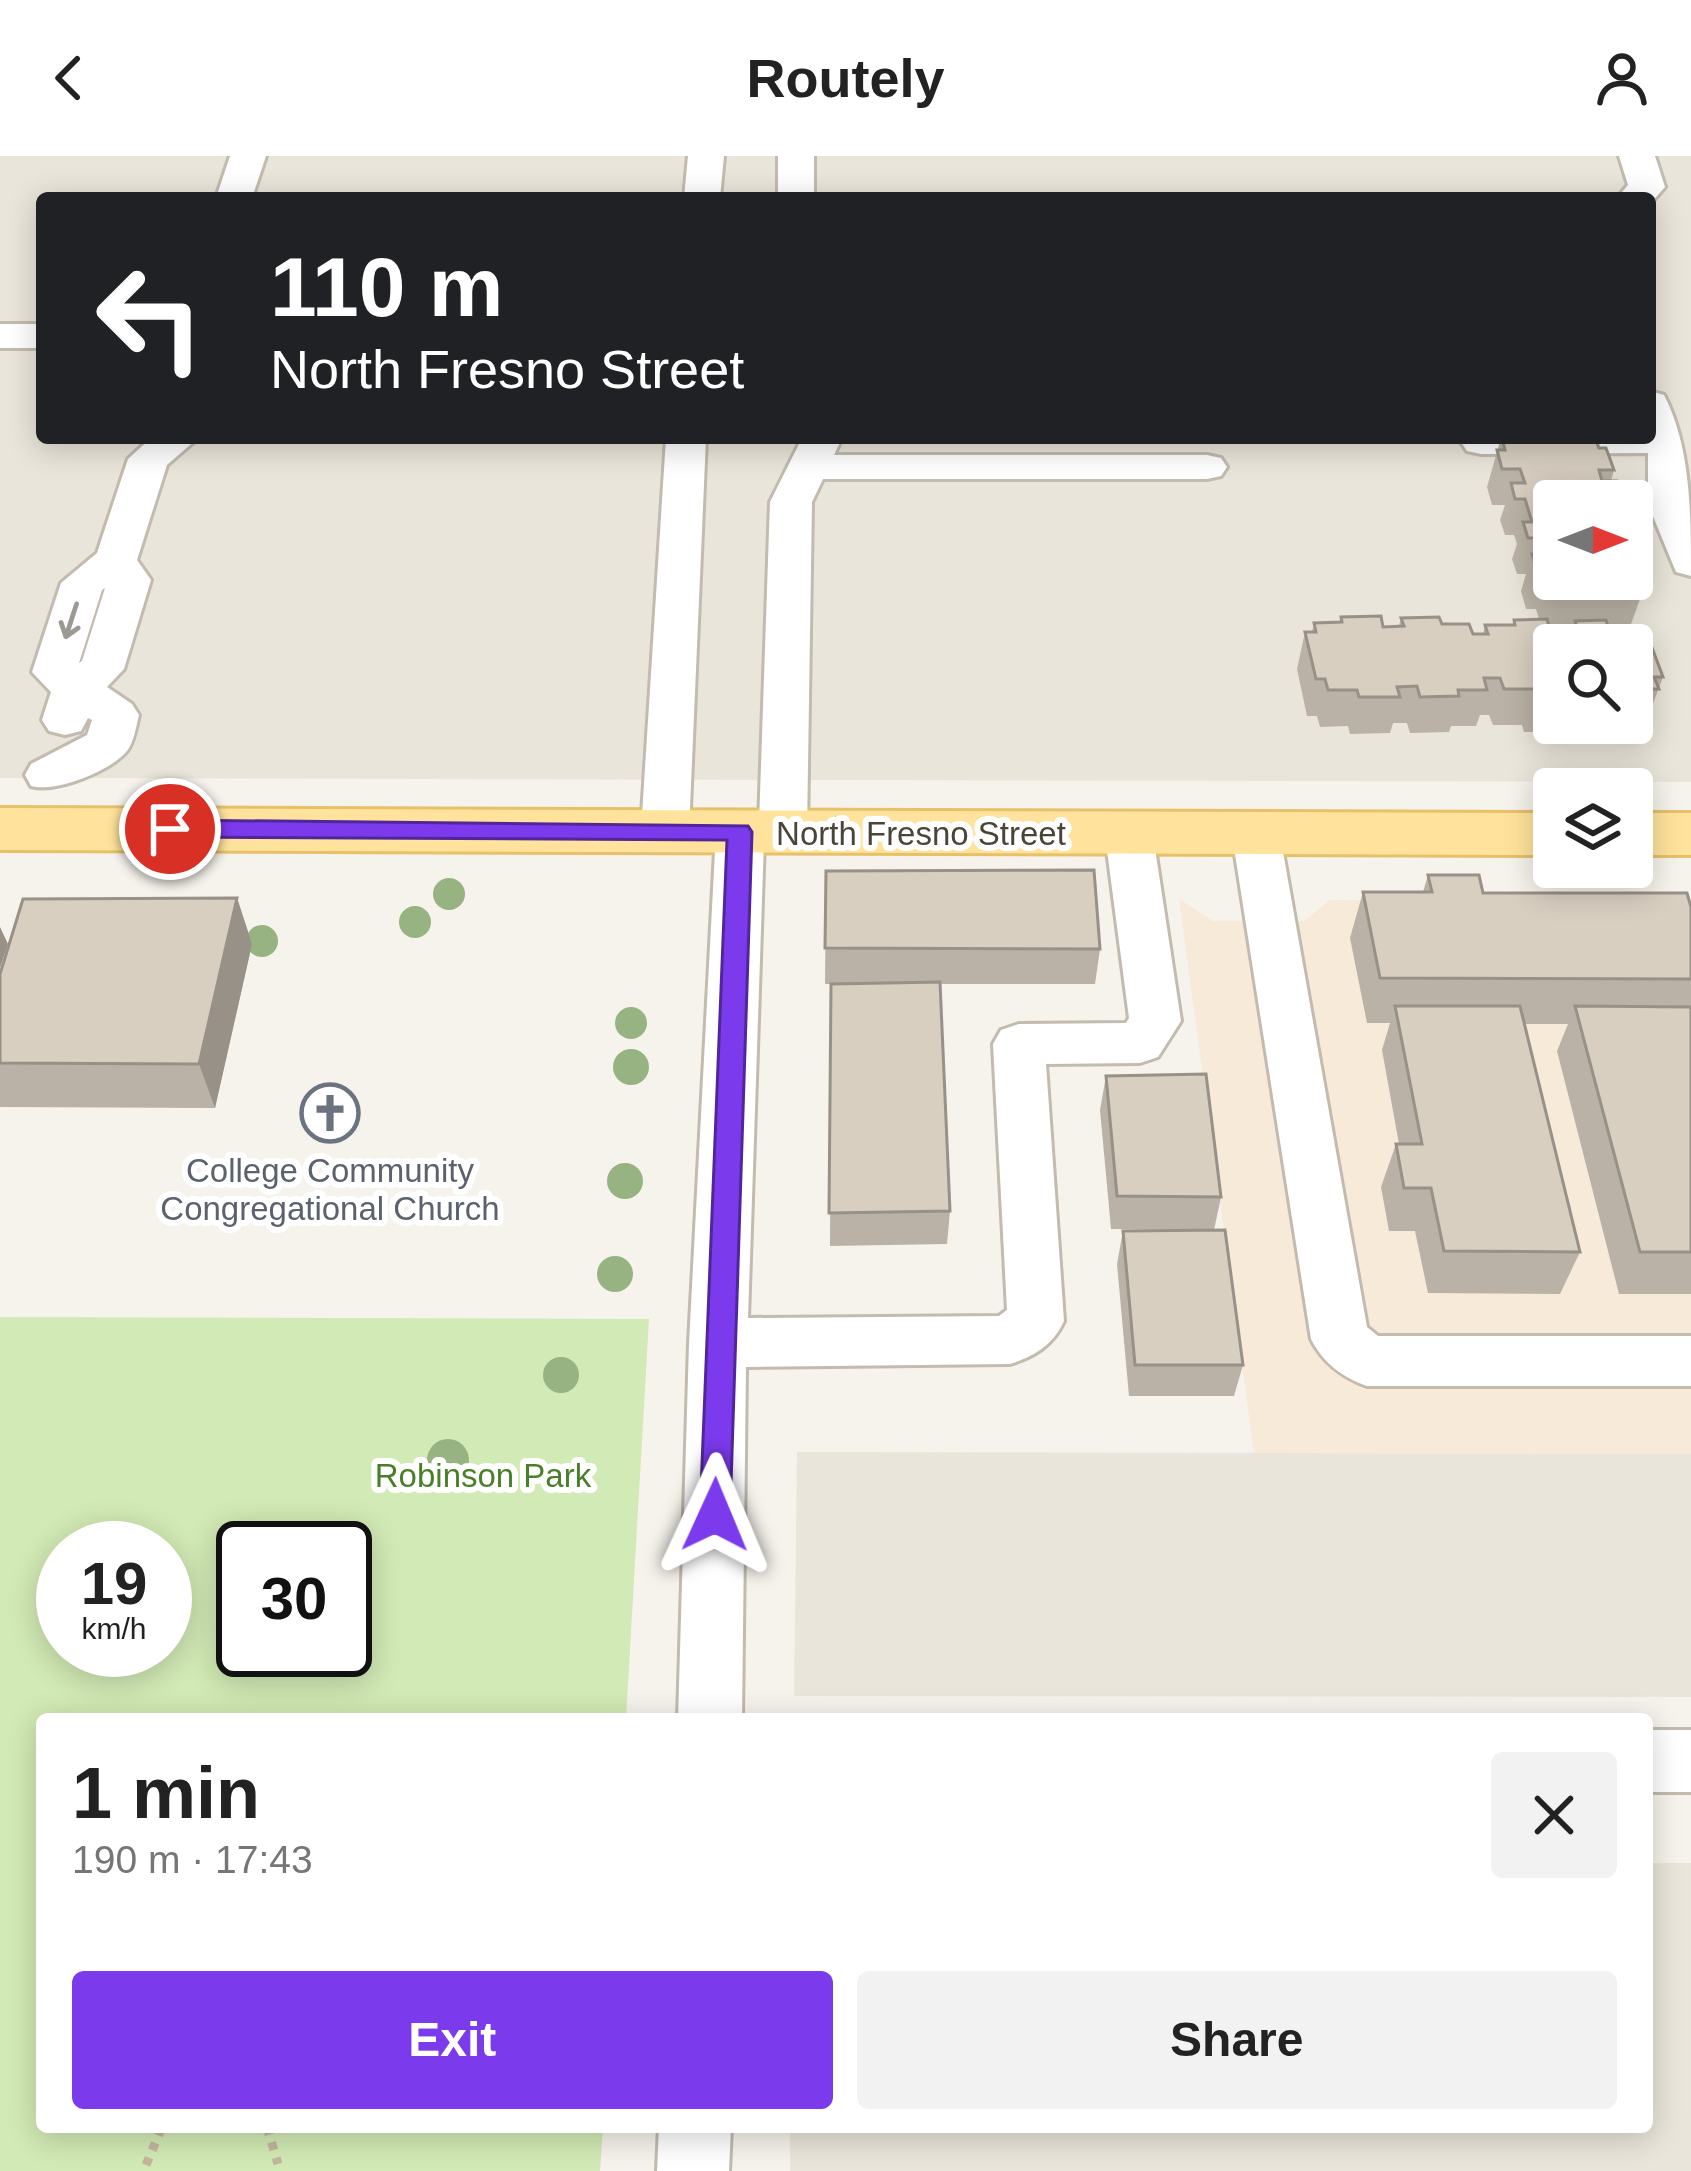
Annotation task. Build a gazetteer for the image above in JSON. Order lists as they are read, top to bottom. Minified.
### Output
{"streets":{"main road":["North Fresno Street"]},"parks":["Robinson Park"],"places":{"church":["College Community Congregational Church"]},"north":"right","page":{"header":"Routely","turn":["110 m","North Fresno Street"],"speed":"19 km/h","limit":"30","heading":["1 min","190 m · 17:43"],"buttons":["Exit","Share"]}}
